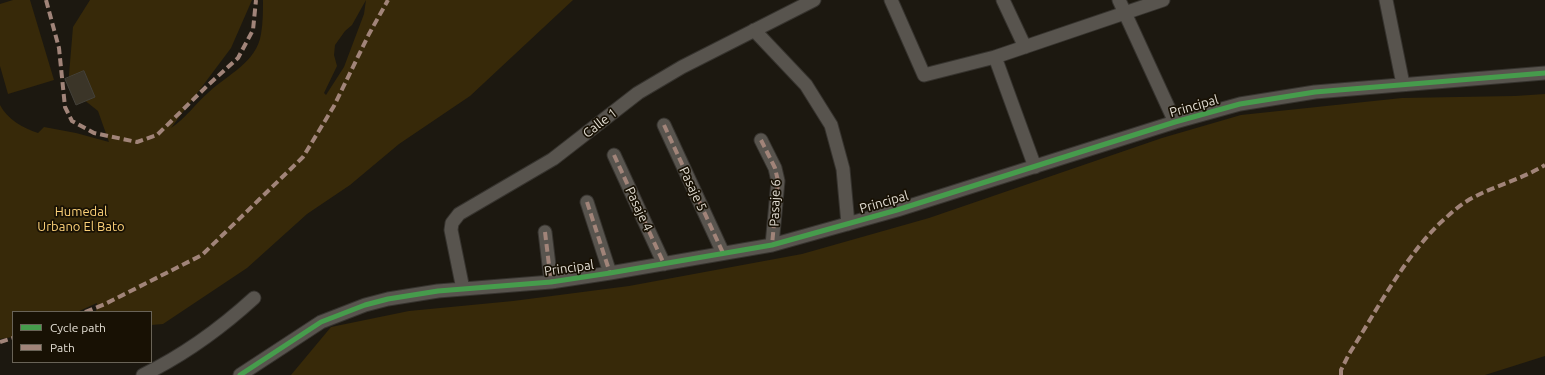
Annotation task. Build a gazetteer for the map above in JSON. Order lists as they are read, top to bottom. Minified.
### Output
{"streets":{"street":["Principal","Calle 1","Pasaje 5","Pasaje 6","Pasaje 4"]},"crossings":[["Principal","Calle 1"],["Principal","Pasaje 5"],["Principal","Pasaje 6"],["Principal","Pasaje 4"]],"parks":["Humedal Urbano El Bato"],"legend":["Cycle path","Path"]}
